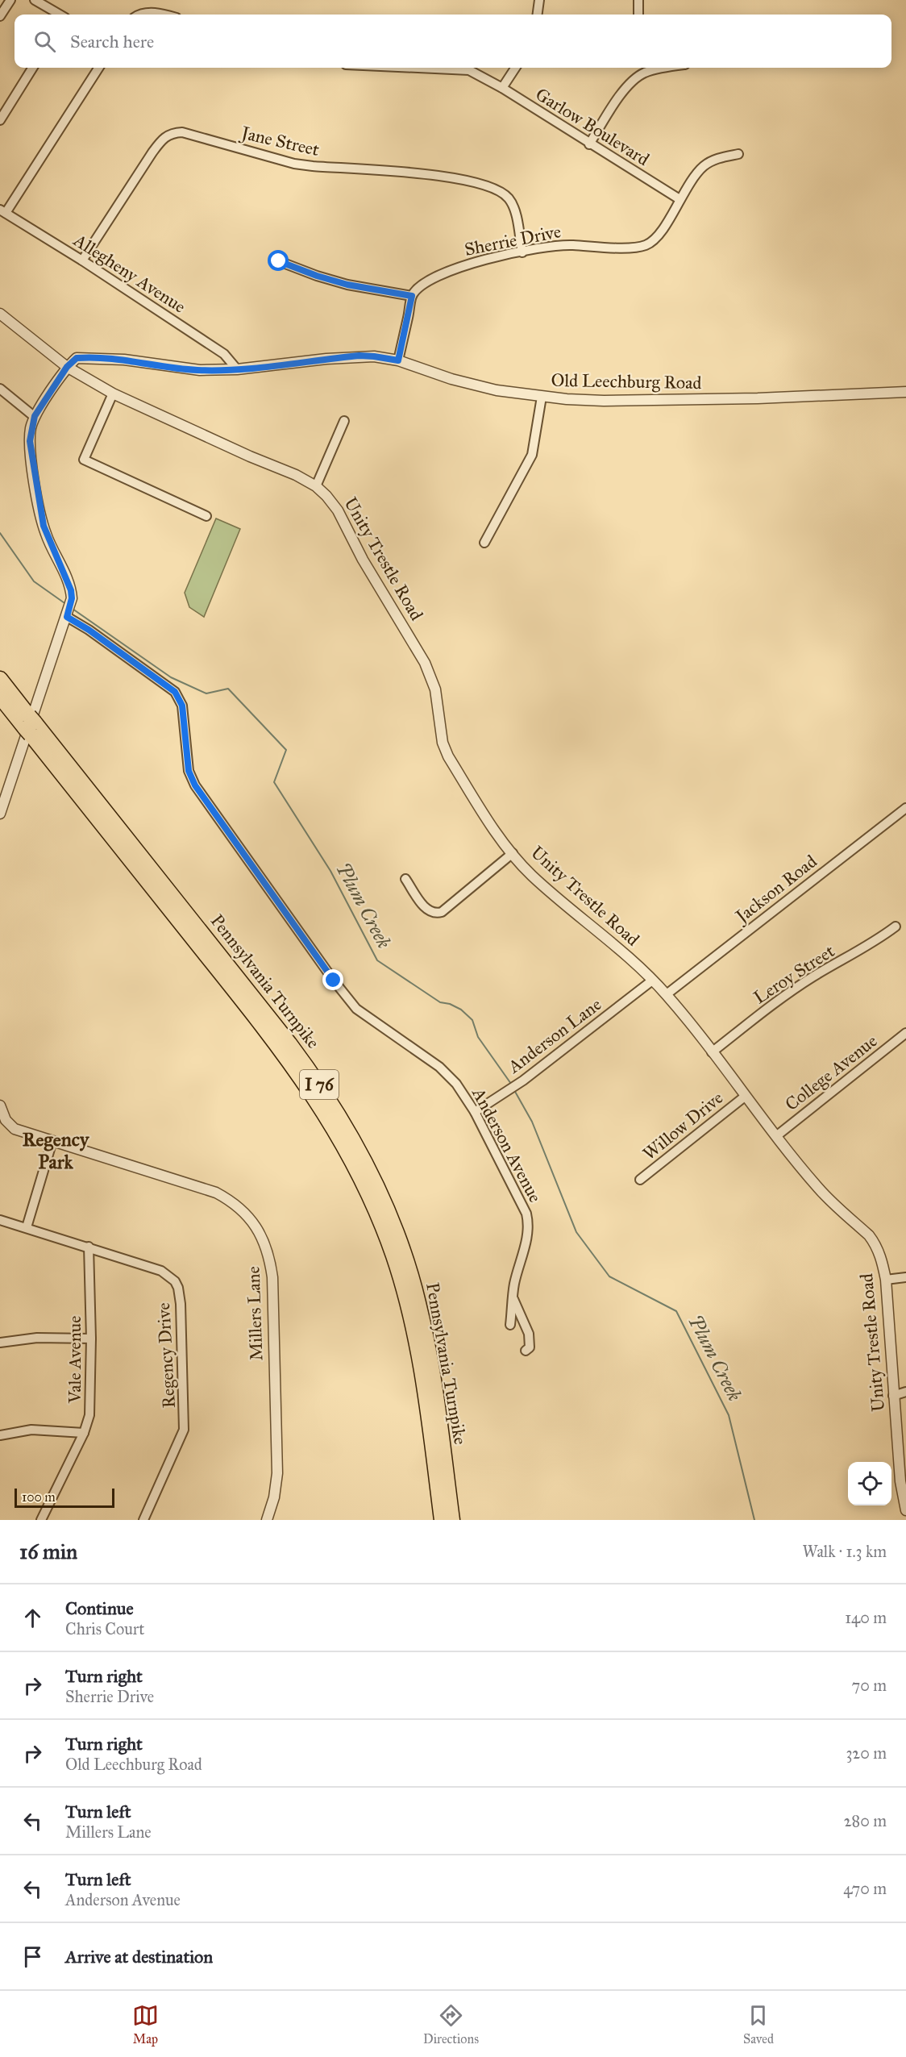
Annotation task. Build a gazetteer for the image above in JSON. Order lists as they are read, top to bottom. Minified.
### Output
{"streets":{"highway":["Pennsylvania Turnpike","I 76"],"street":["Garlow Boulevard","Jane Street","Sherrie Drive","Allegheny Avenue","Old Leechburg Road","Unity Trestle Road","Jackson Road","Leroy Street","Anderson Lane","College Avenue","Willow Drive","Anderson Avenue","Millers Lane","Regency Drive","Vale Avenue"]},"crossings":[["Garlow Boulevard","Sherrie Drive"],["Jane Street","Sherrie Drive"],["Jane Street","Allegheny Avenue"],["Allegheny Avenue","Old Leechburg Road"],["Old Leechburg Road","Unity Trestle Road"],["Unity Trestle Road","Jackson Road"],["Unity Trestle Road","Leroy Street"],["Unity Trestle Road","Anderson Lane"],["Unity Trestle Road","College Avenue"],["Unity Trestle Road","Willow Drive"],["Anderson Lane","Anderson Avenue"],["Regency Drive","Vale Avenue"]],"districts":["Regency Park"],"water":["Plum Creek"],"scale_bar":"100 m","page":{"search":"Search here","scale":"100 m","heading":["16 min","Walk · 1.3 km"],"list":[["Continue","Chris Court","140 m"],["Turn right","Sherrie Drive","70 m"],["Turn right","Old Leechburg Road","320 m"],["Turn left","Millers Lane","280 m"],["Turn left","Anderson Avenue","470 m"],"Arrive at destination"],"nav":["Map","Directions","Saved"]}}
